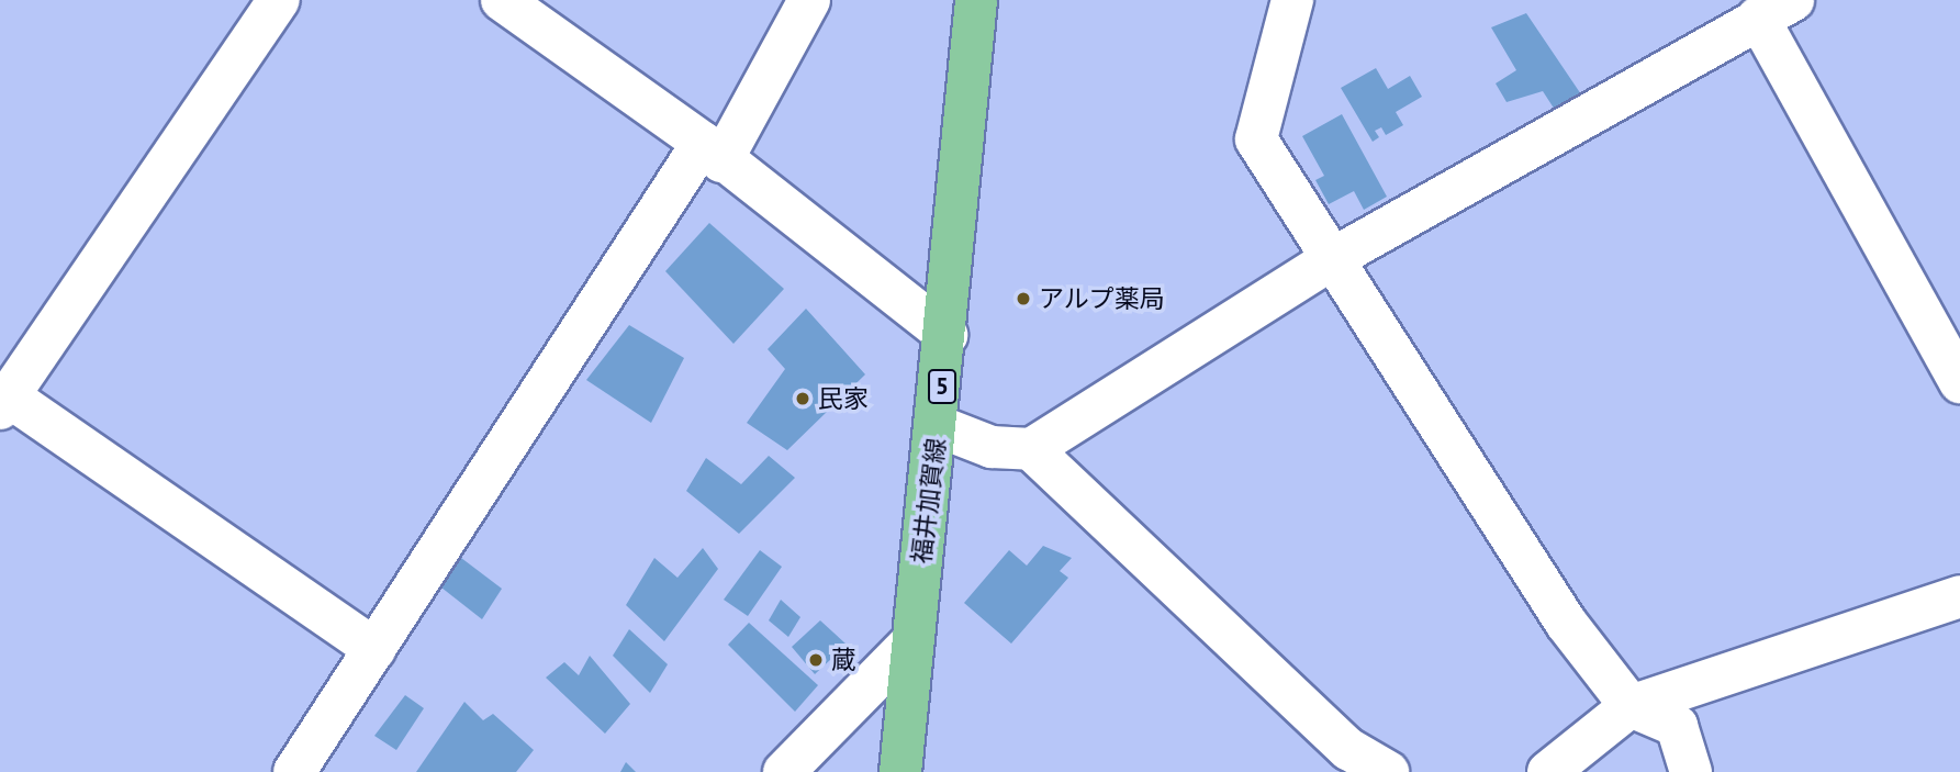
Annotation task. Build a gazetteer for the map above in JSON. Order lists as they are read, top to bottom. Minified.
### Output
{"streets":{"main road":["5","福井加賀線"]},"places":["アルプ薬局","民家","蔵"]}
